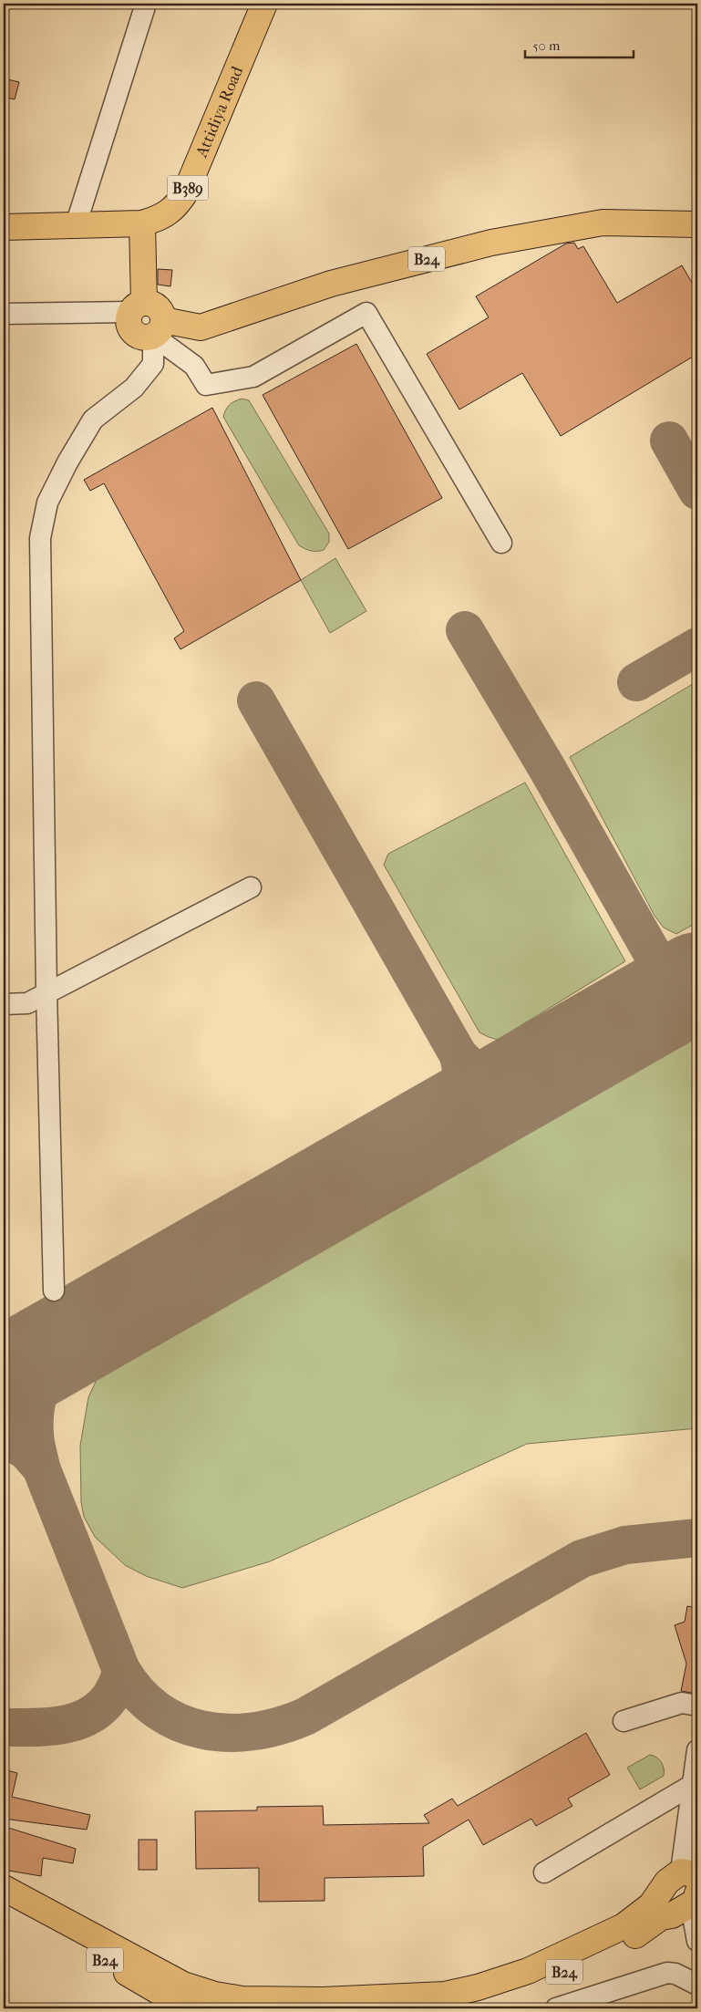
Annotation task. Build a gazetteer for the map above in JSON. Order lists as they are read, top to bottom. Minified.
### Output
{"streets":{"main road":["Attidiya Road","B389","B24"]},"scale_bar":"50 m"}
